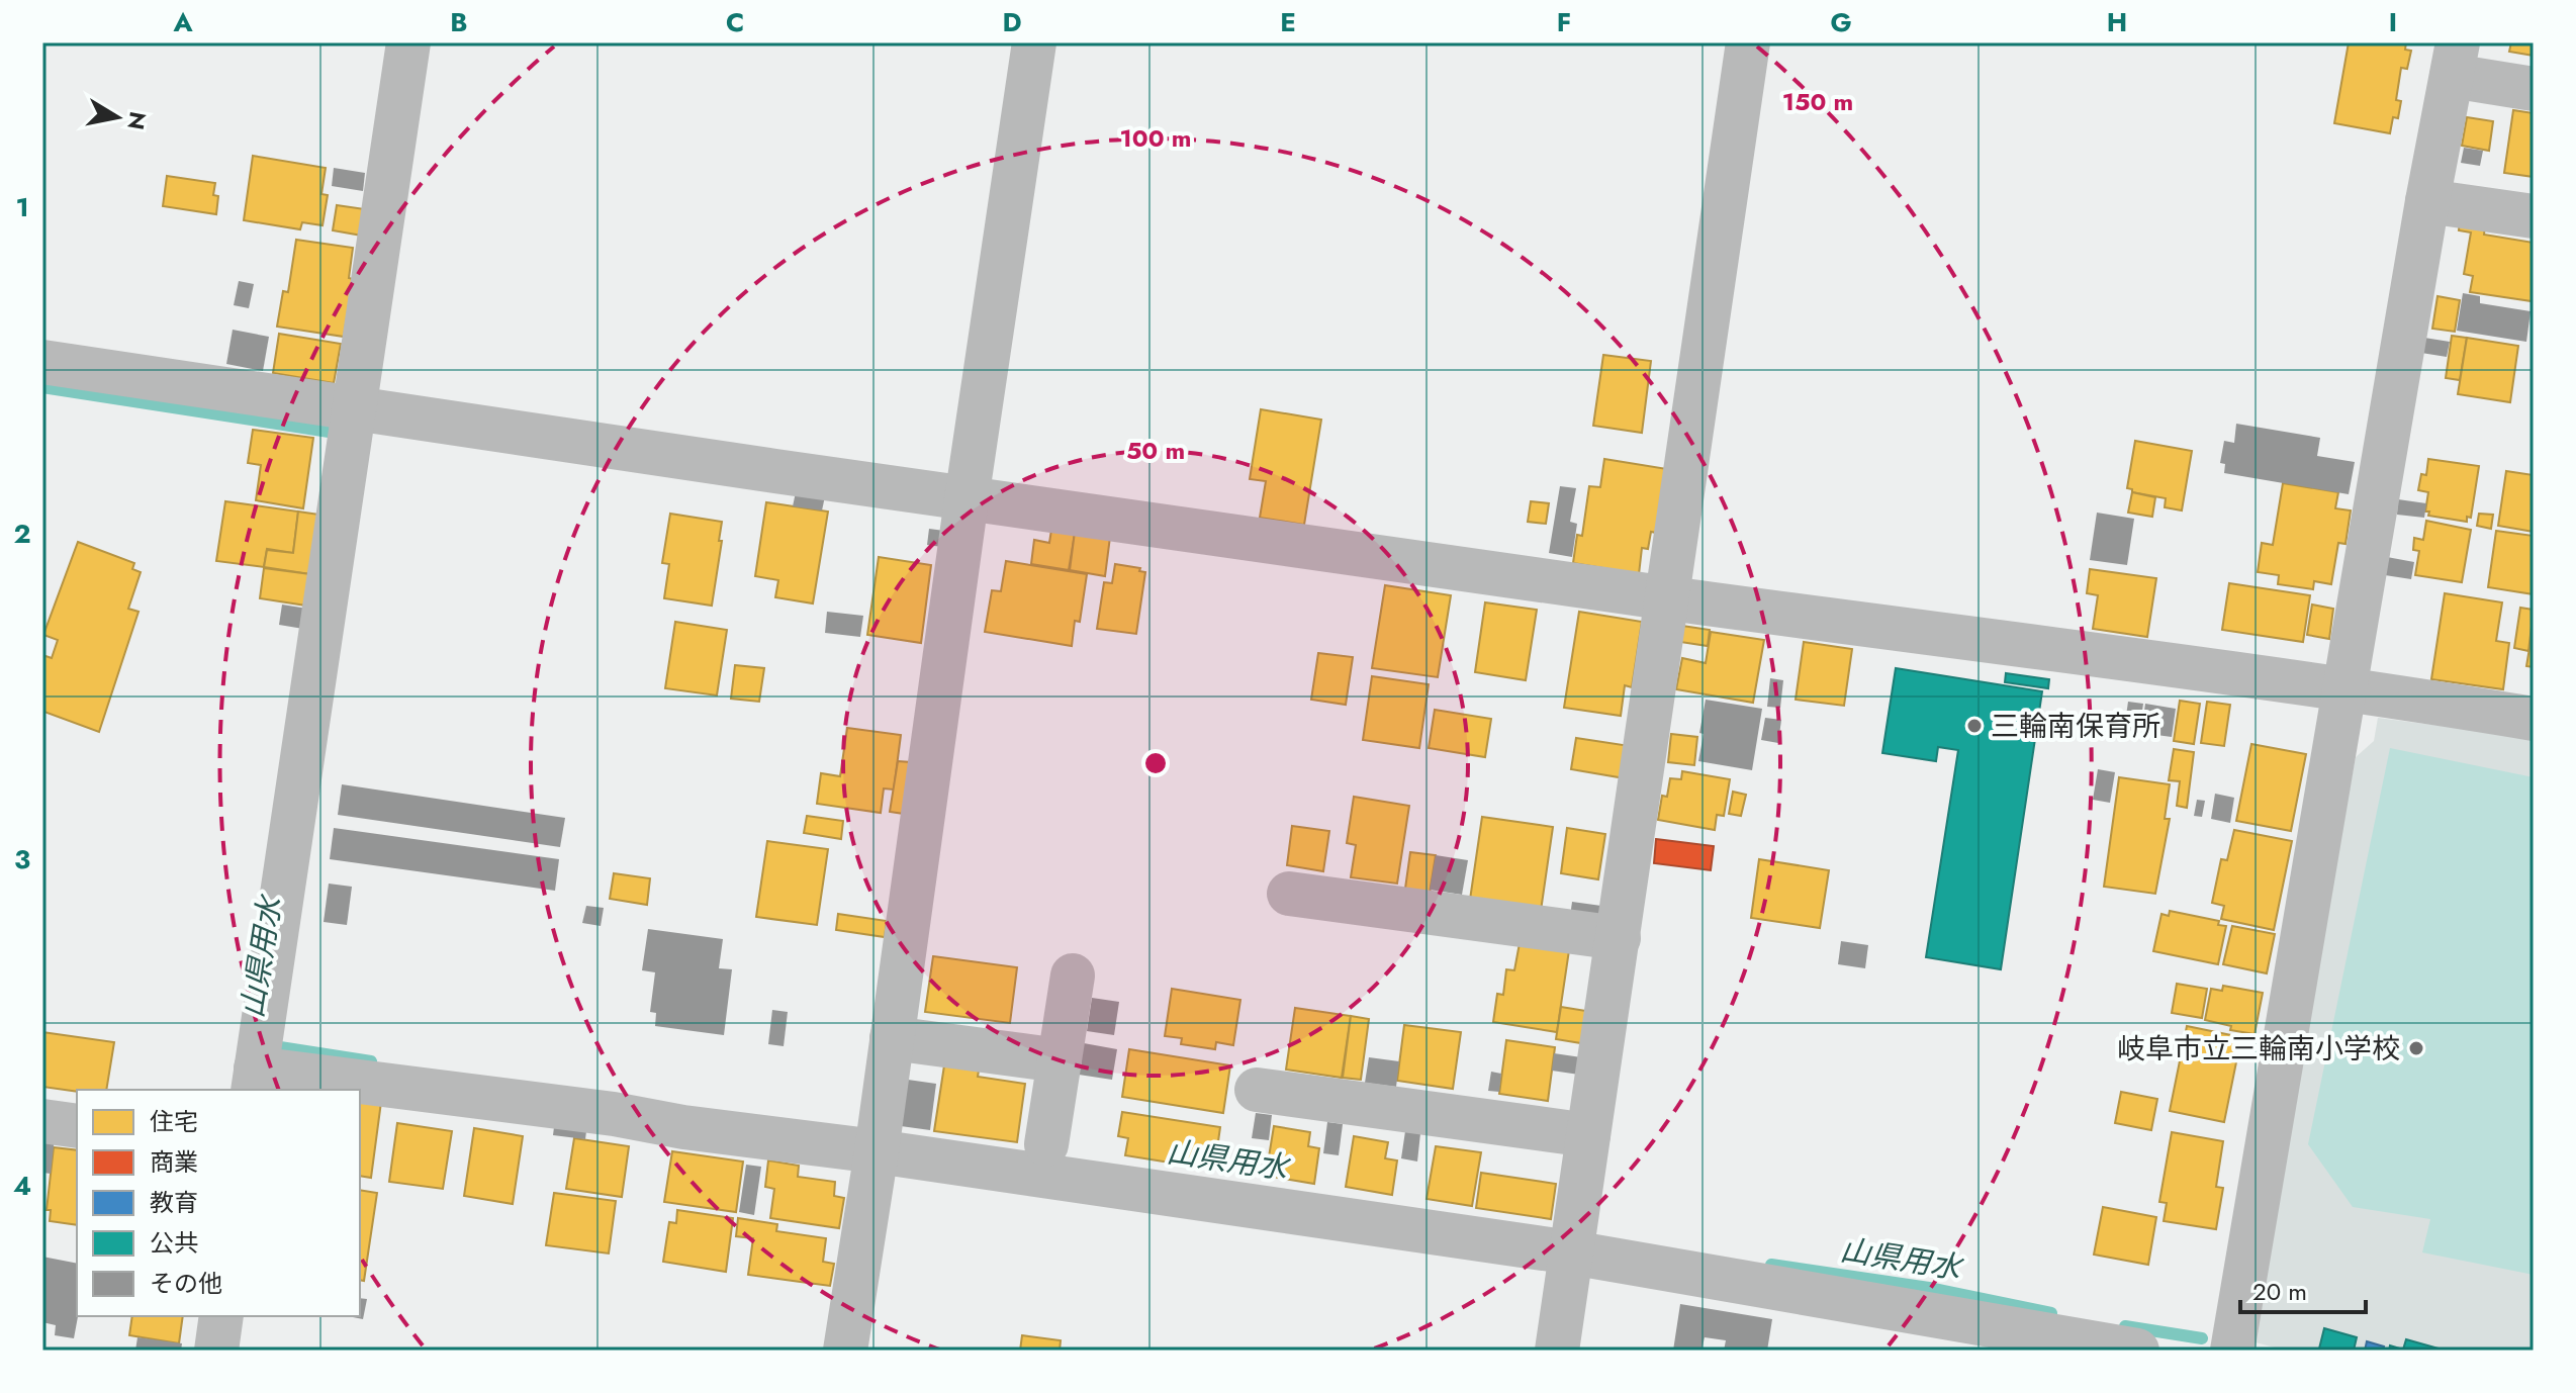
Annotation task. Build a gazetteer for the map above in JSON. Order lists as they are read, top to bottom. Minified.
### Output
{"water":["山県用水"],"places":["三輪南保育所","岐阜市立三輪南小学校"],"legend":["住宅","商業","教育","公共","その他"],"scale_bar":"20 m","north":"right","grid":{"columns":["A","B","C","D","E","F","G","H","I"],"rows":["1","2","3","4"]},"rings":["150 m","100 m","50 m"]}
